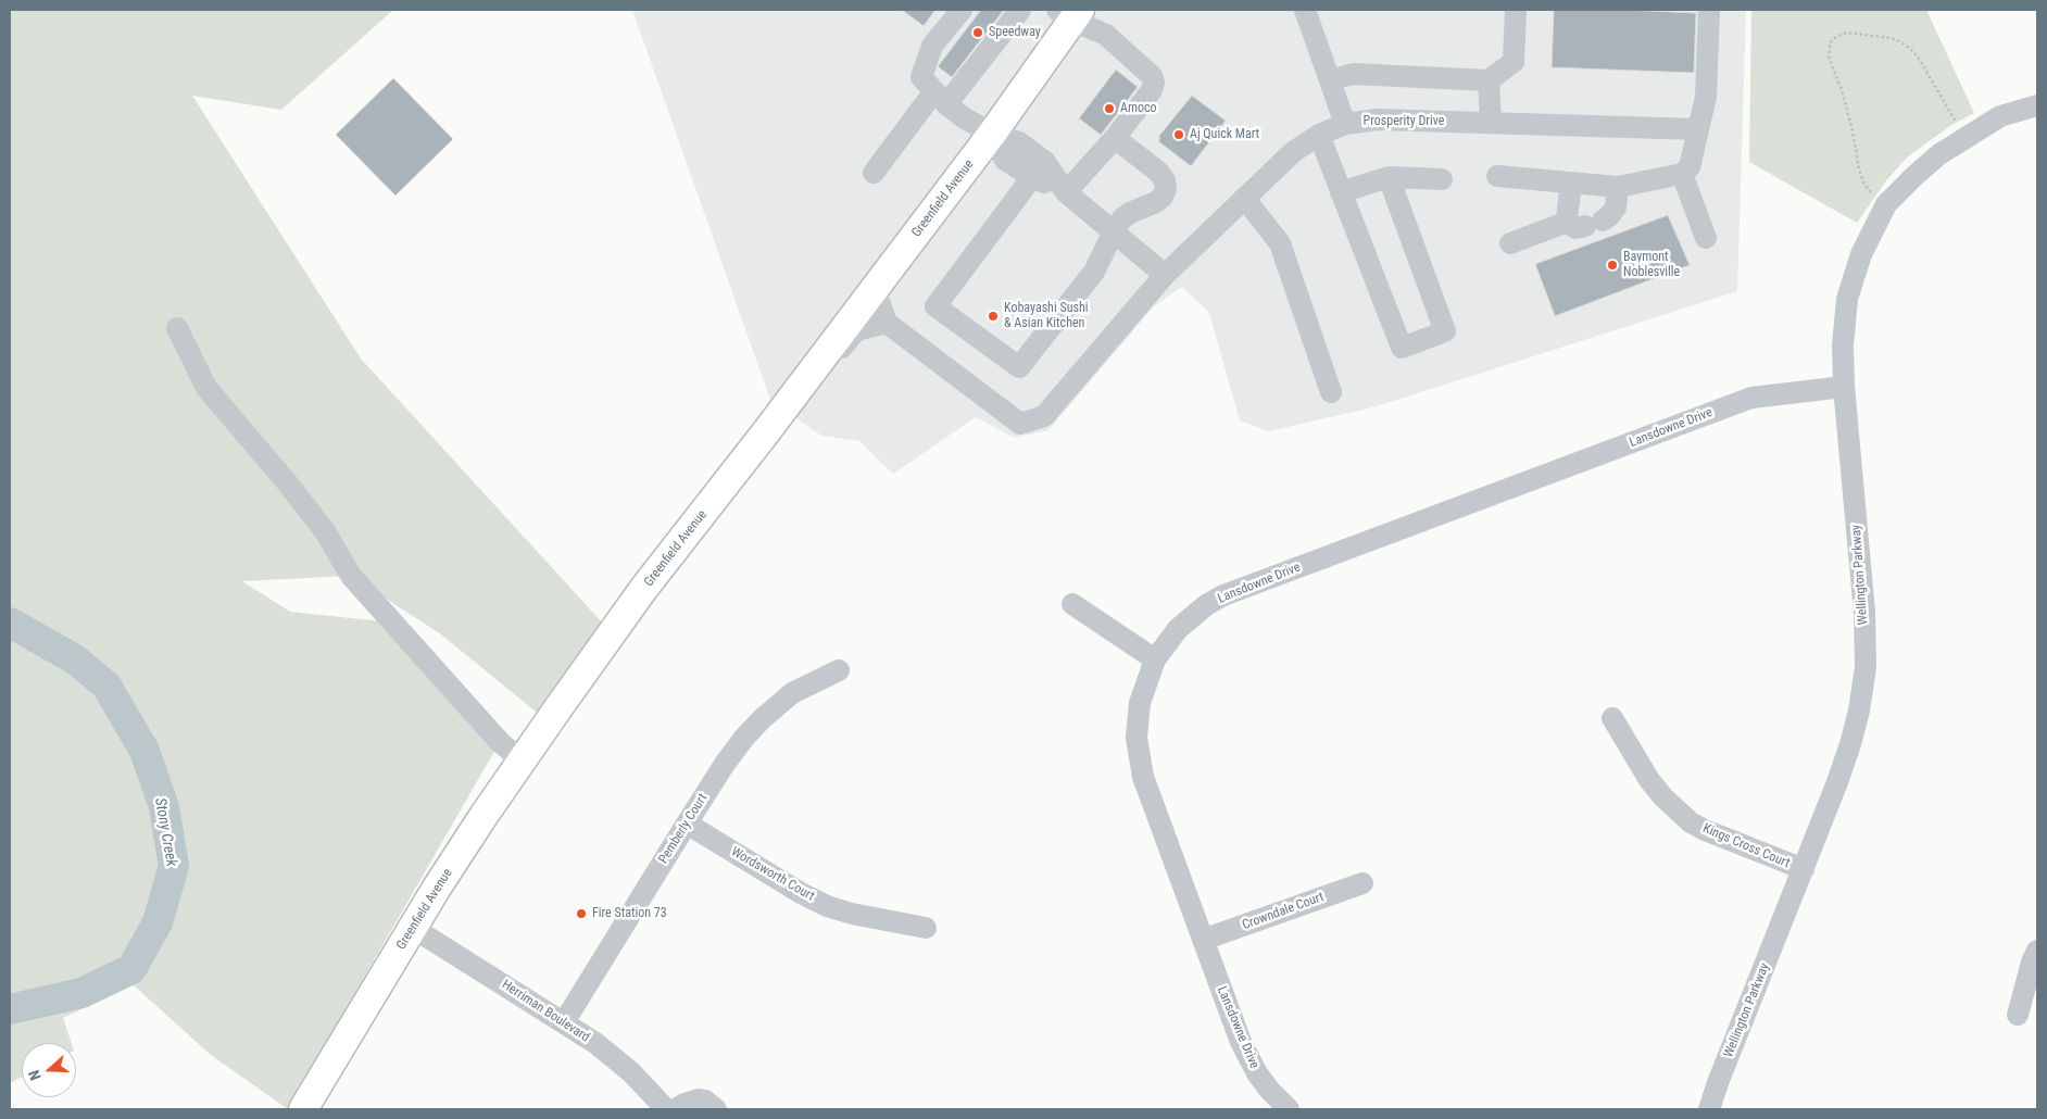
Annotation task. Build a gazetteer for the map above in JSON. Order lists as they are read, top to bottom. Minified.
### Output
{"streets":{"main road":["Greenfield Avenue"],"street":["Prosperity Drive","Lansdowne Drive","Wellington Parkway","Pemberly Court","Kings Cross Court","Wordsworth Court","Crowndale Court","Herriman Boulevard"]},"crossings":[["Greenfield Avenue","Herriman Boulevard"],["Lansdowne Drive","Wellington Parkway"],["Lansdowne Drive","Crowndale Court"],["Wellington Parkway","Kings Cross Court"],["Pemberly Court","Wordsworth Court"],["Pemberly Court","Herriman Boulevard"]],"water":["Stony Creek"],"places":["Speedway","Amoco","Aj Quick Mart","Baymont Noblesville","Kobayashi Sushi & Asian Kitchen","Fire Station 73"],"north":"left"}
